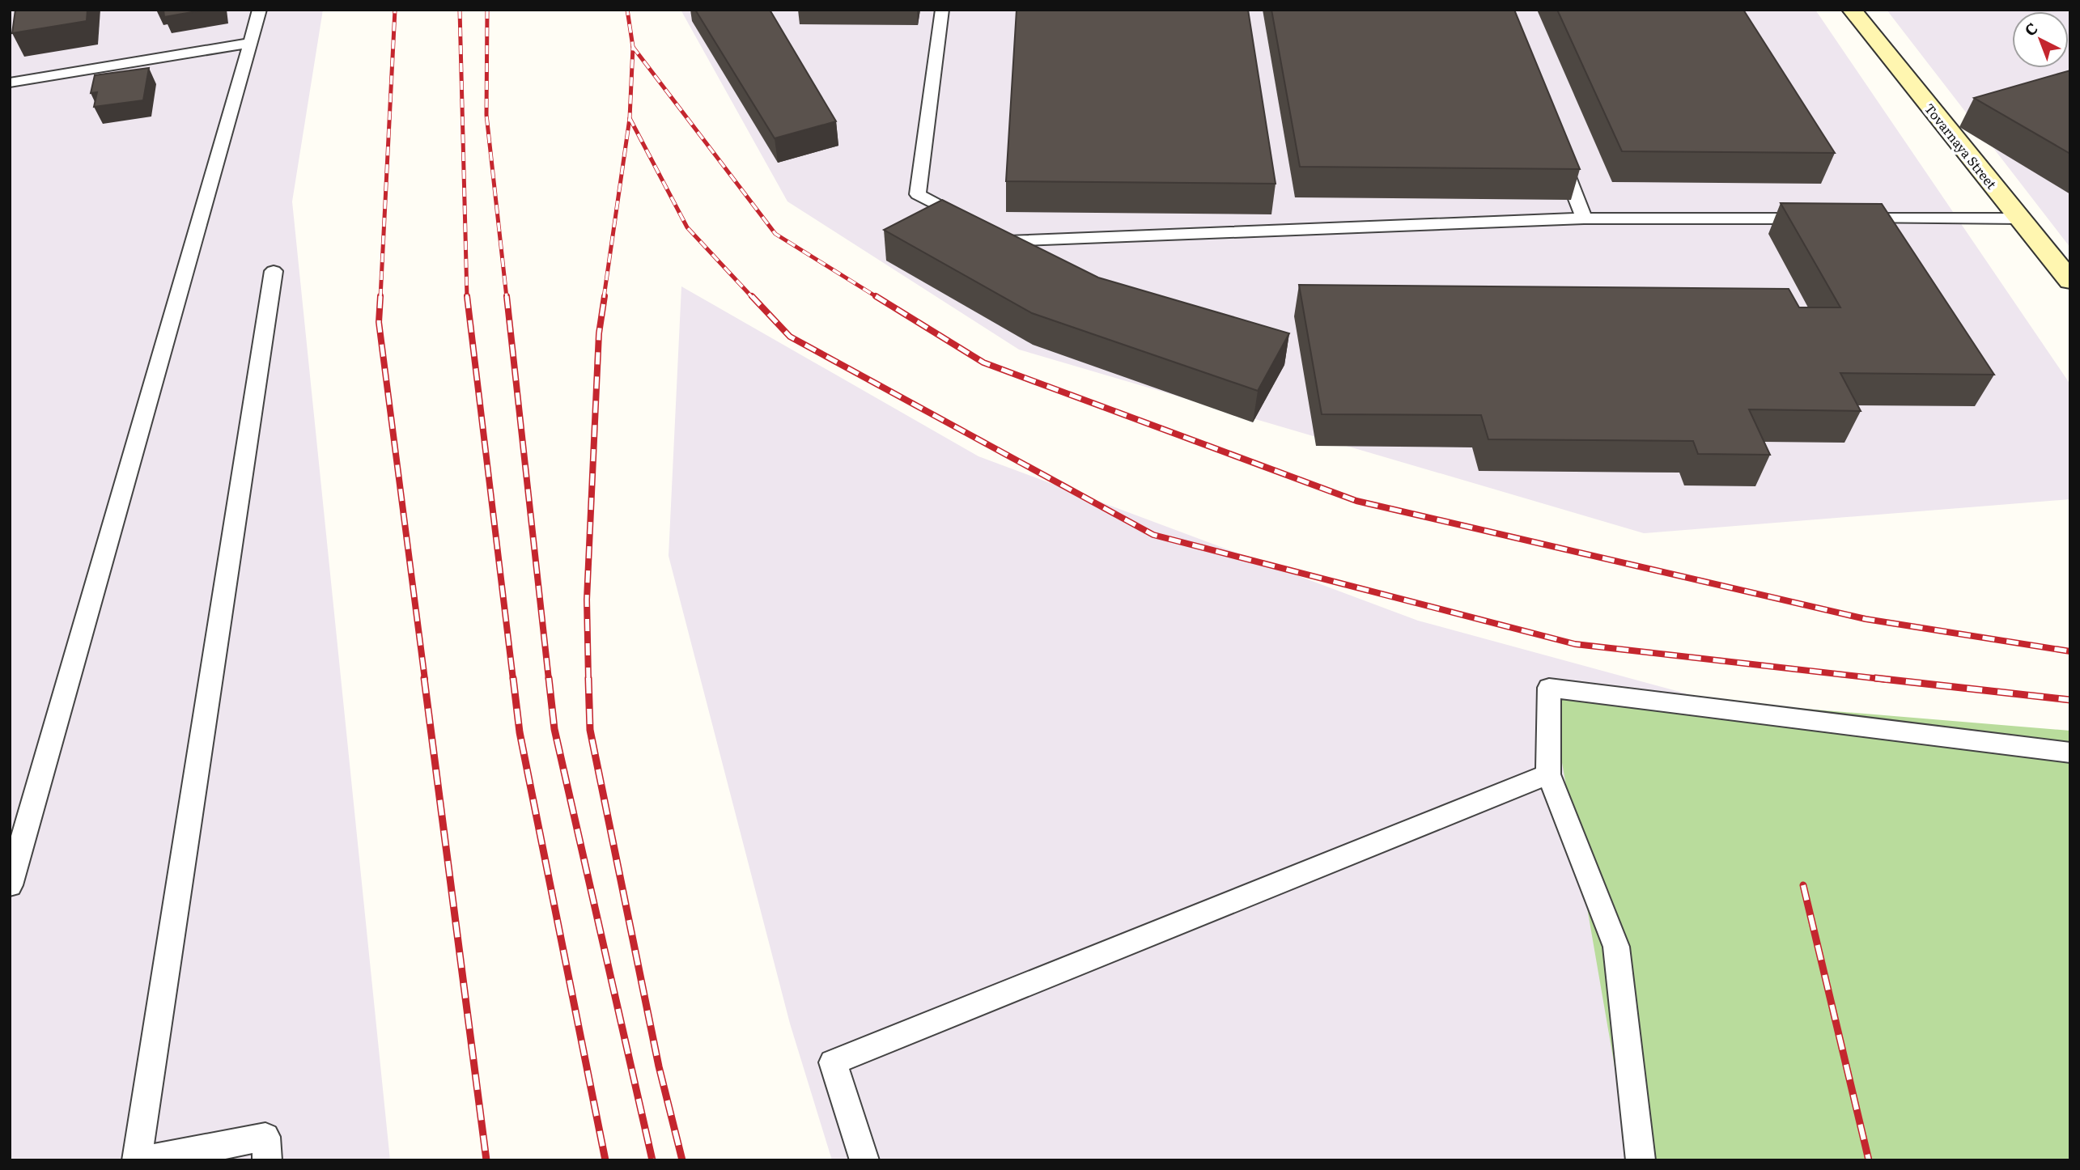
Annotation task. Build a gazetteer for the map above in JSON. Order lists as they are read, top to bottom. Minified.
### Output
{"streets":{"street":["Tovarnaya Street"]},"north":"top left"}
